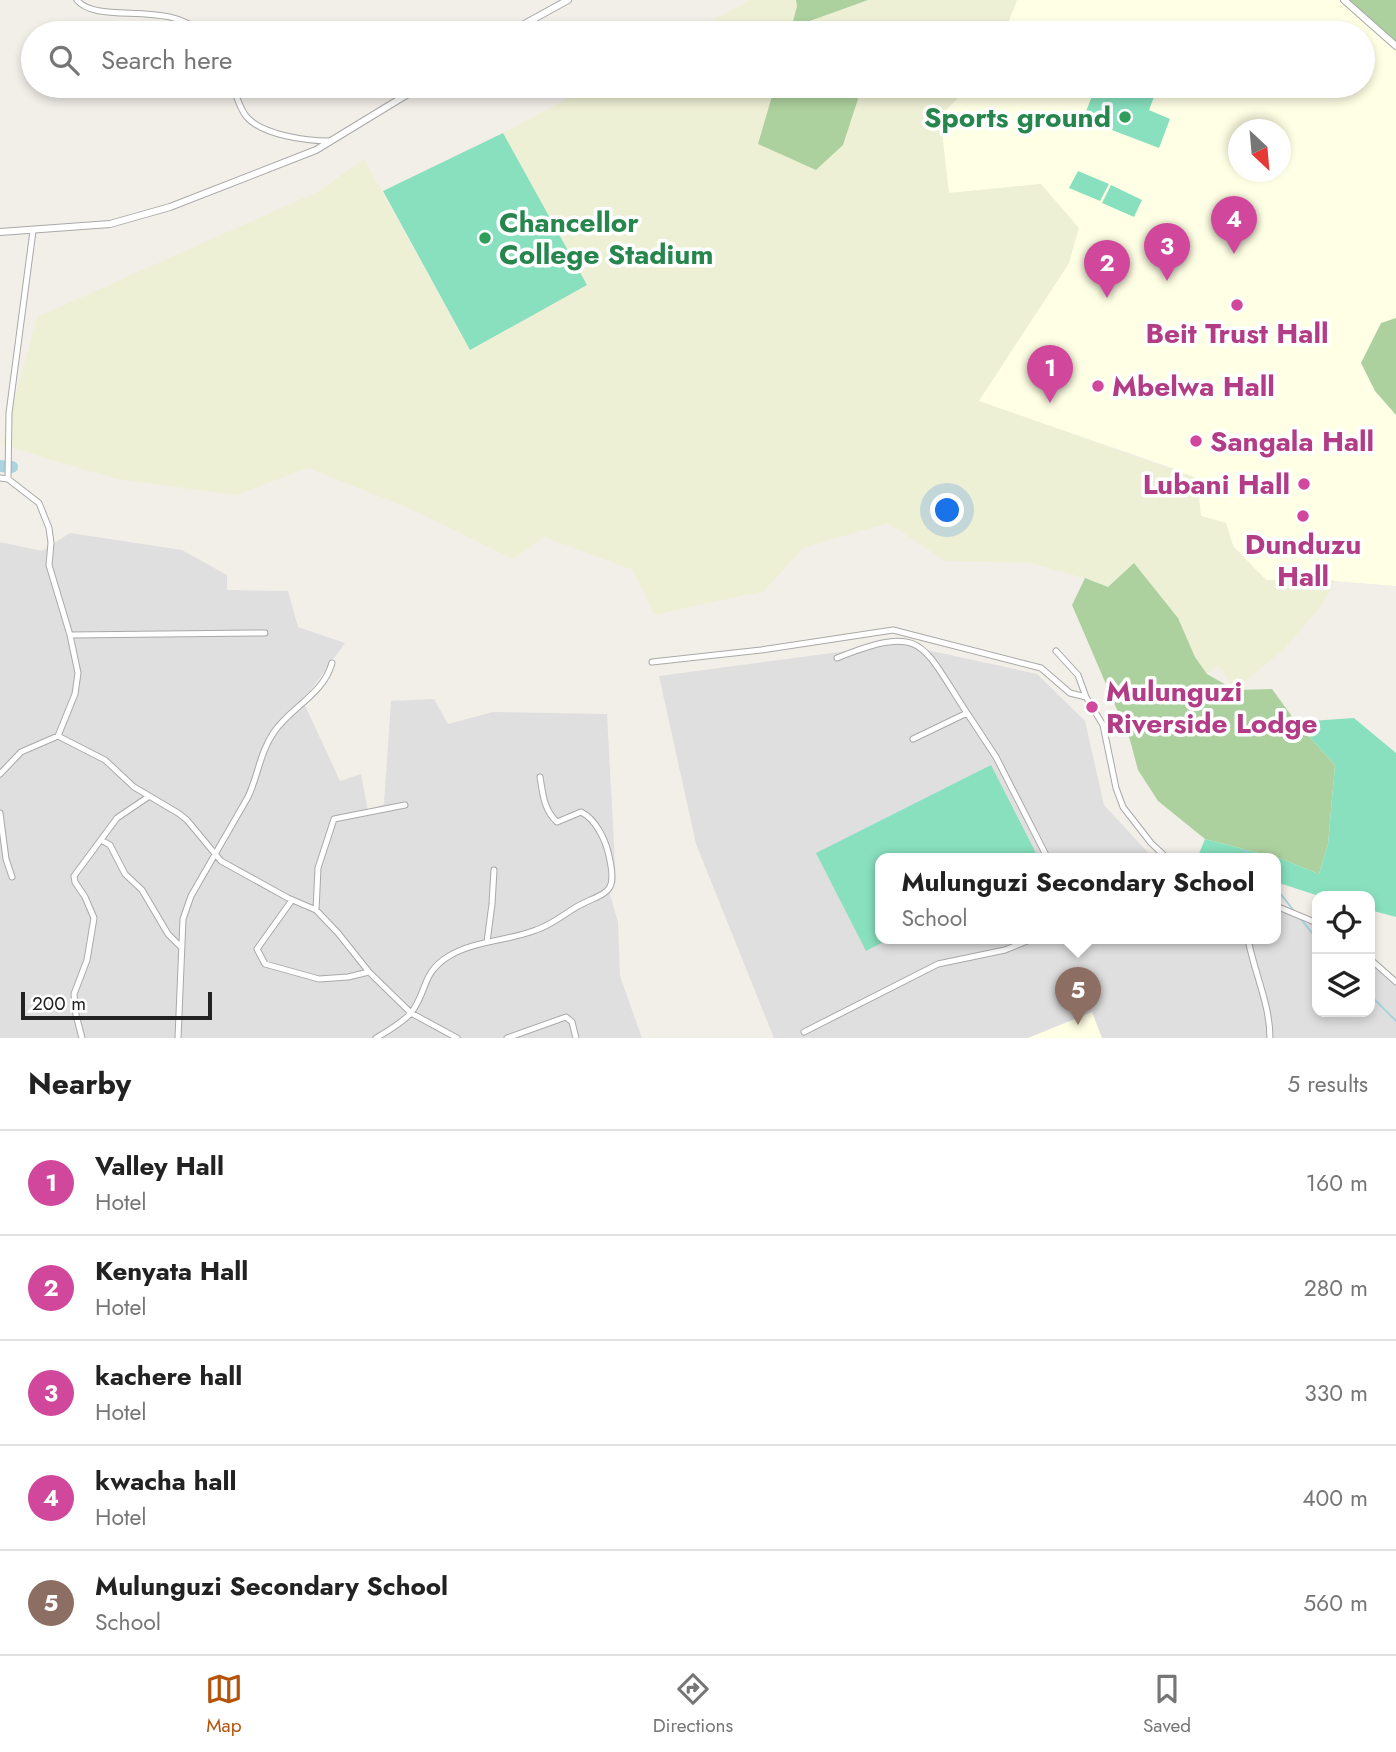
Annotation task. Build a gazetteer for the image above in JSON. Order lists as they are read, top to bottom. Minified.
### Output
{"places":["Sports ground","Chancellor College Stadium","Beit Trust Hall","Mbelwa Hall","Sangala Hall","Lubani Hall","Dunduzu Hall","Mulunguzi Riverside Lodge"],"scale_bar":"200 m","north":"bottom right","page":{"search":"Search here","pins":["4","3","2","1","5"],"popup":["Mulunguzi Secondary School","School"],"scale":"200 m","heading":["Nearby","5 results"],"list":[{"mark":"1","name":"Valley Hall","note":"Hotel","value":"160 m"},{"mark":"2","name":"Kenyata Hall","note":"Hotel","value":"280 m"},{"mark":"3","name":"kachere hall","note":"Hotel","value":"330 m"},{"mark":"4","name":"kwacha hall","note":"Hotel","value":"400 m"},{"mark":"5","name":"Mulunguzi Secondary School","note":"School","value":"560 m"}],"nav":["Map","Directions","Saved"]}}
